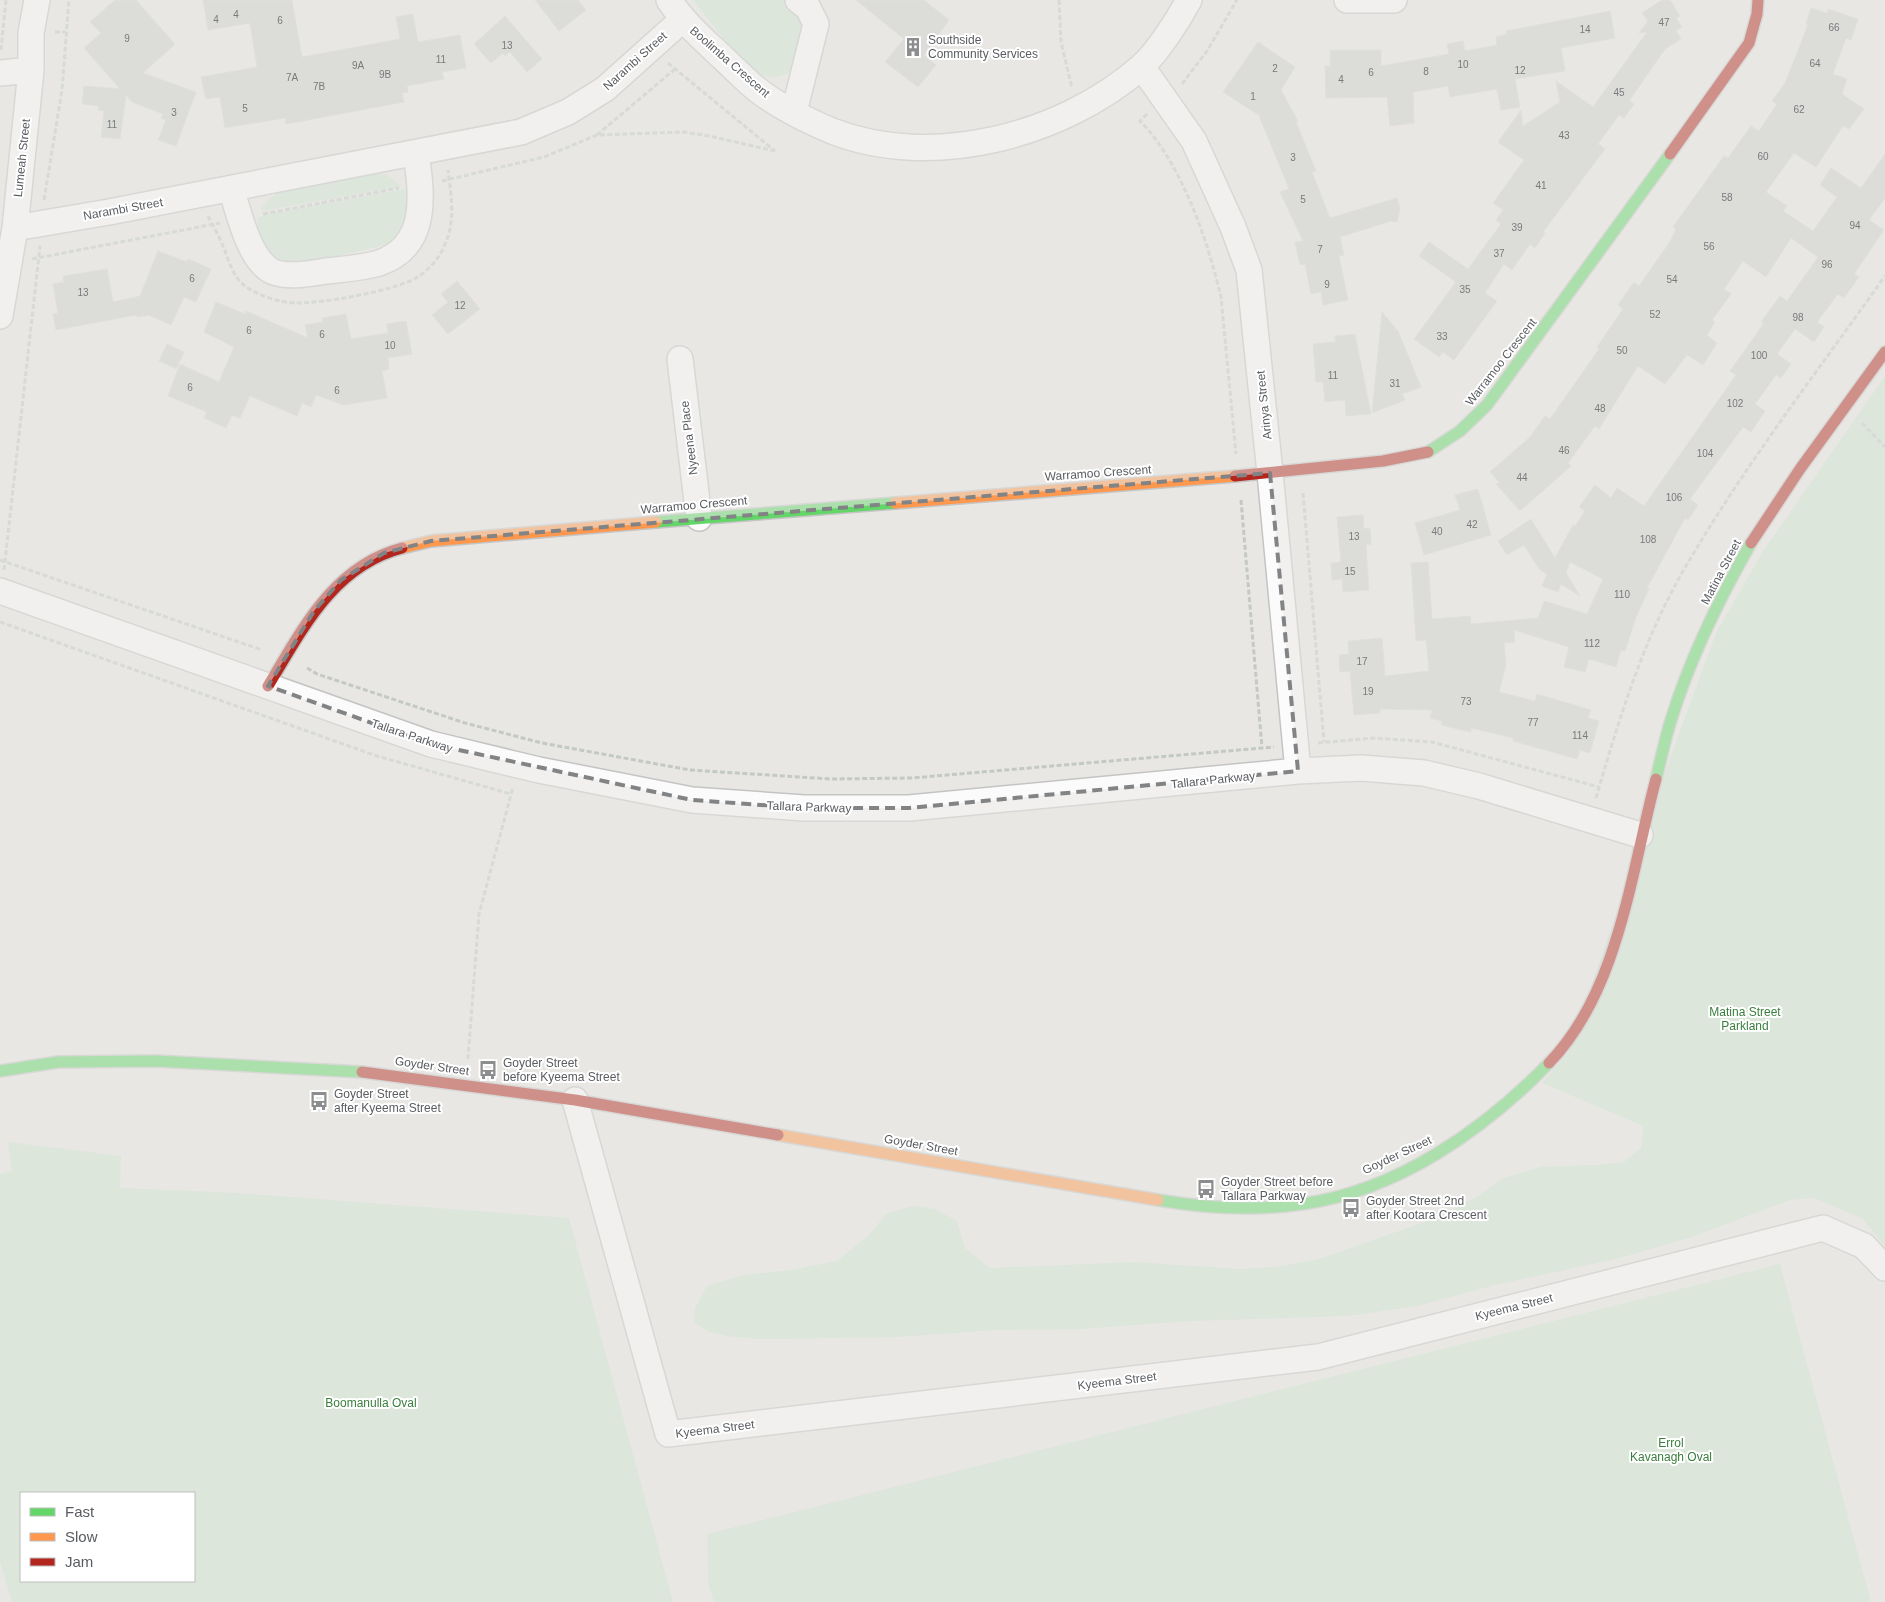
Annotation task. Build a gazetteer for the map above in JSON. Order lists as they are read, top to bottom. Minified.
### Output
{"streets":{"street":["Narambi Street","Boolimba Crescent","Lumeah Street","Warramoo Crescent","Arinya Street","Nyeena Place","Matina Street","Tallara Parkway","Goyder Street","Kyeema Street"]},"crossings":[["Narambi Street","Boolimba Crescent"],["Narambi Street","Lumeah Street"],["Boolimba Crescent","Arinya Street"],["Warramoo Crescent","Arinya Street"],["Warramoo Crescent","Nyeena Place"],["Warramoo Crescent","Tallara Parkway"],["Arinya Street","Tallara Parkway"],["Matina Street","Tallara Parkway"],["Matina Street","Goyder Street"],["Tallara Parkway","Goyder Street"],["Goyder Street","Kyeema Street"]],"parks":["Matina Street Parkland","Boomanulla Oval","Errol Kavanagh Oval"],"places":{"building":["Southside Community Services"],"bus stop":["Goyder Street before Kyeema Street","Goyder Street after Kyeema Street","Goyder Street before Tallara Parkway","Goyder Street 2nd after Kootara Crescent"]},"house_numbers":["4","4","6","47","66","14","9","13","11","64","10","9A","2","12","8","6","9B","7A","4","7B","45","1","5","62","3","11","43","60","3","41","58","5","94","39","56","7","37","96","6","54","9","35","13","12","52","98","6","6","33","10","50","100","11","31","6","6","102","48","46","104","44","106","42","40","13","108","15","110","112","17","19","73","77","114"],"legend":["Fast","Slow","Jam"]}
